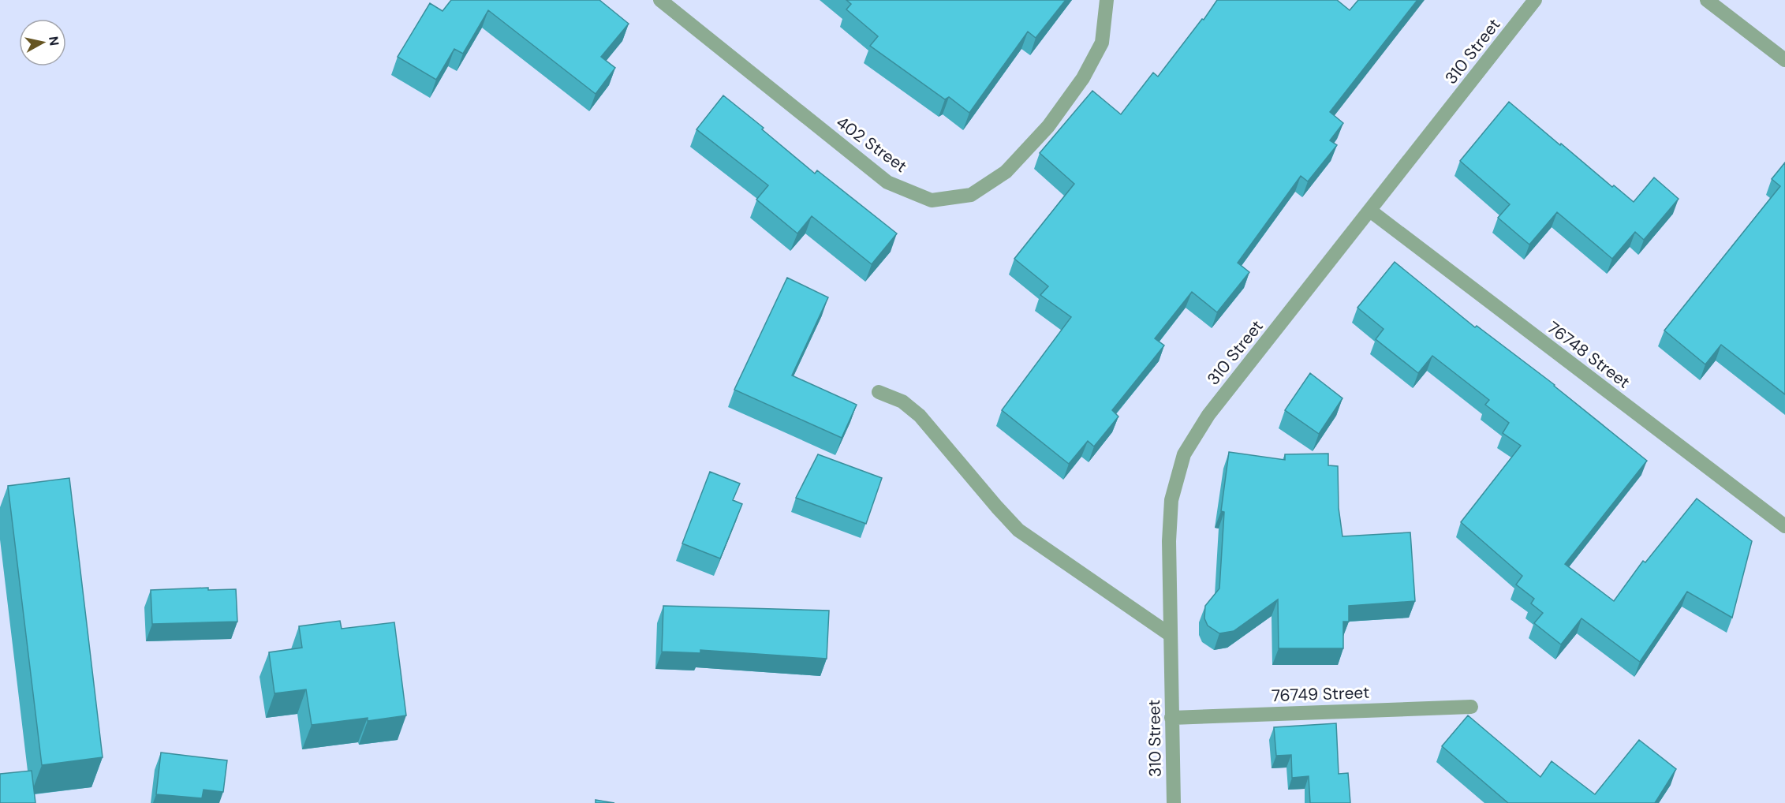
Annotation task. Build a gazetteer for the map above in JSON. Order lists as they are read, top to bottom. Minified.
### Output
{"streets":{"street":["310 Street","402 Street","76748 Street","76749 Street"]},"crossings":[["310 Street","76748 Street"],["310 Street","76749 Street"]],"north":"right"}
